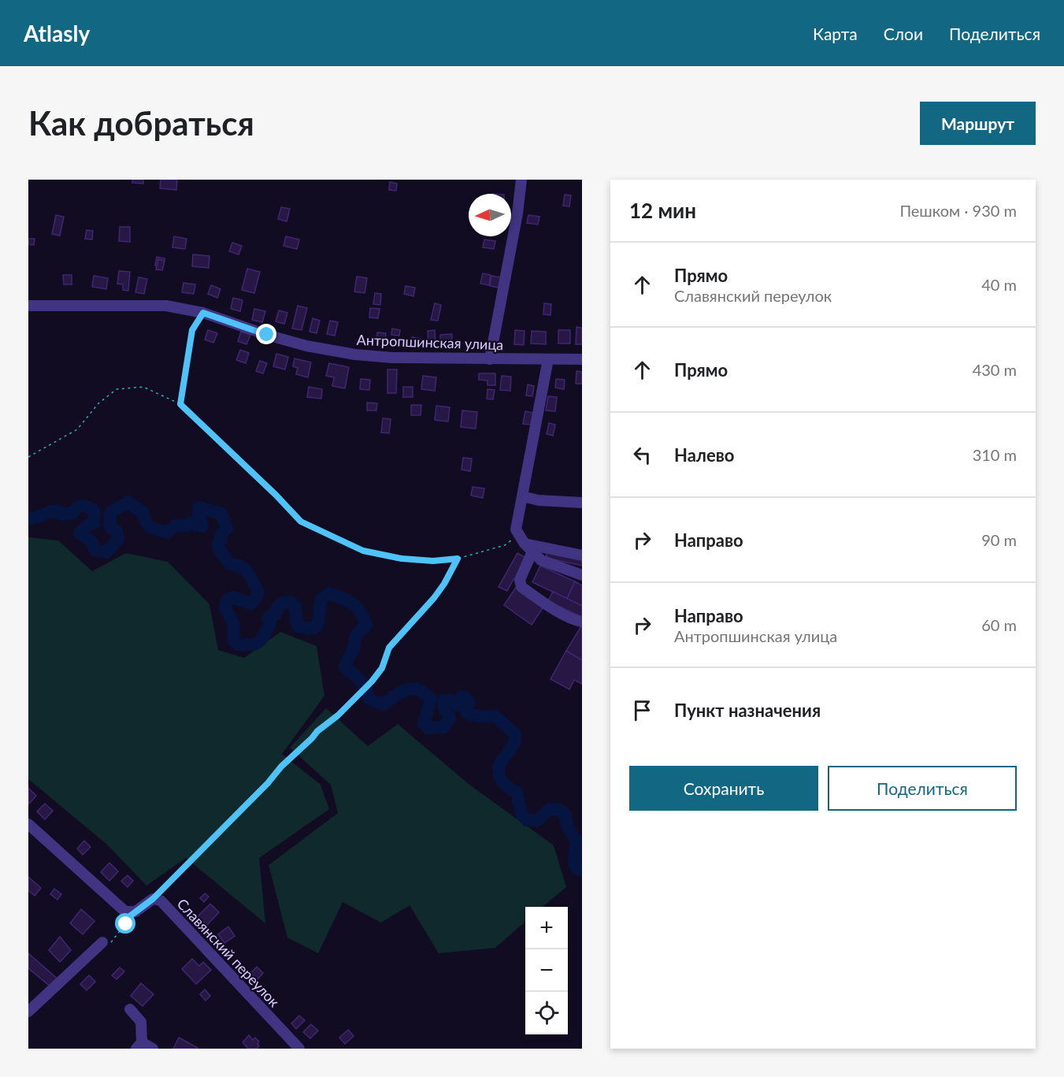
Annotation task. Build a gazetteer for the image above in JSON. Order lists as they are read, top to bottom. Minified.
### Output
{"streets":{"street":["Антропшинская улица","Славянский переулок"]},"north":"left","page":{"header":"Atlasly","nav":["Карта","Слои","Поделиться"],"buttons":["Маршрут",["Сохранить","Поделиться"]],"title":"Как добраться","heading":["12 мин","Пешком · 930 m"],"list":[["Прямо","Славянский переулок","40 m"],["Прямо","430 m"],["Налево","310 m"],["Направо","90 m"],["Направо","Антропшинская улица","60 m"],"Пункт назначения"],"map_buttons":["+","−"]}}
